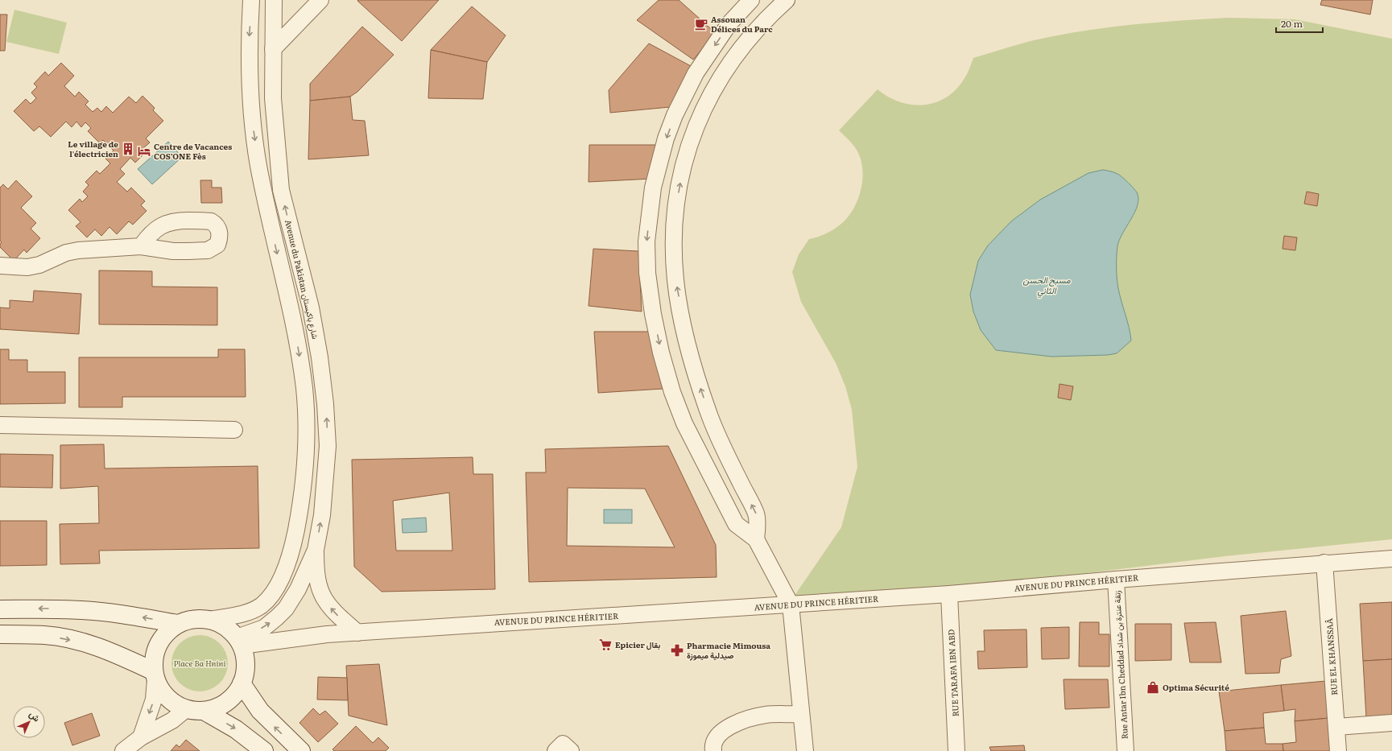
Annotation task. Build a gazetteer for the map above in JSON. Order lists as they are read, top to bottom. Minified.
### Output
{"streets":{"street":["Avenue du Pakistan شارع باكيستان","AVENUE DU PRINCE HÉRITIER","RUE EL KHANSSAÂ","Rue Antar Ibn Cheddad زنقة عنترة بن شداد","RUE TARAFA IBN ABD"]},"crossings":[["Avenue du Pakistan شارع باكيستان","AVENUE DU PRINCE HÉRITIER"],["AVENUE DU PRINCE HÉRITIER","RUE EL KHANSSAÂ"],["AVENUE DU PRINCE HÉRITIER","Rue Antar Ibn Cheddad زنقة عنترة بن شداد"],["AVENUE DU PRINCE HÉRITIER","RUE TARAFA IBN ABD"]],"water":["مسبح الحسن الثاني"],"parks":["Place Ba Hnini"],"places":{"cafe":["Assouan Délices du Parc"],"building":["Le village de l'électricien"],"hotel":["Centre de Vacances COS’ONE Fès"],"supermarket":["Epicier بقال"],"pharmacy":["Pharmacie Mimousa صيدلية ميموزة"],"shop":["Optima Sécurité"]},"scale_bar":"20 m","north":"top right"}
